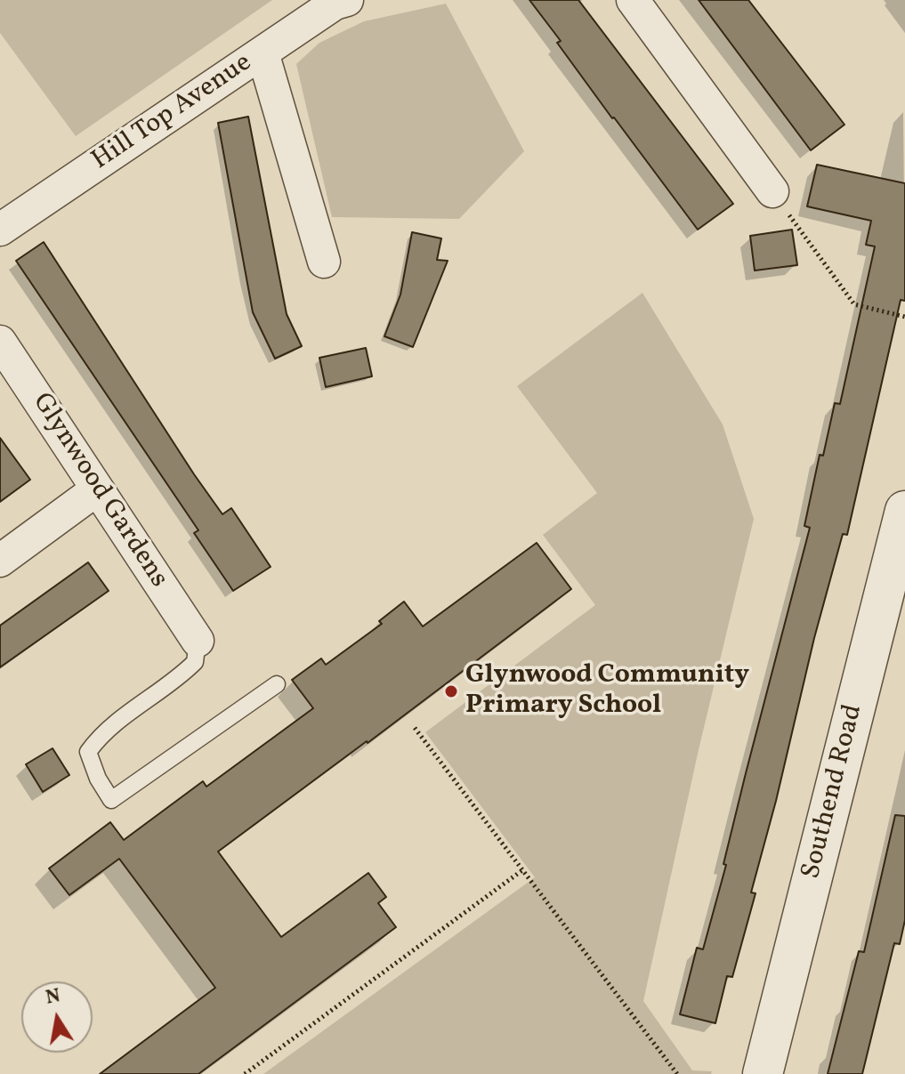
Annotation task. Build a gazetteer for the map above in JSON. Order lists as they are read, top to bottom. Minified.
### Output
{"streets":{"street":["Hill Top Avenue","Glynwood Gardens","Southend Road"]},"places":["Glynwood Community Primary School"],"north":"top"}
